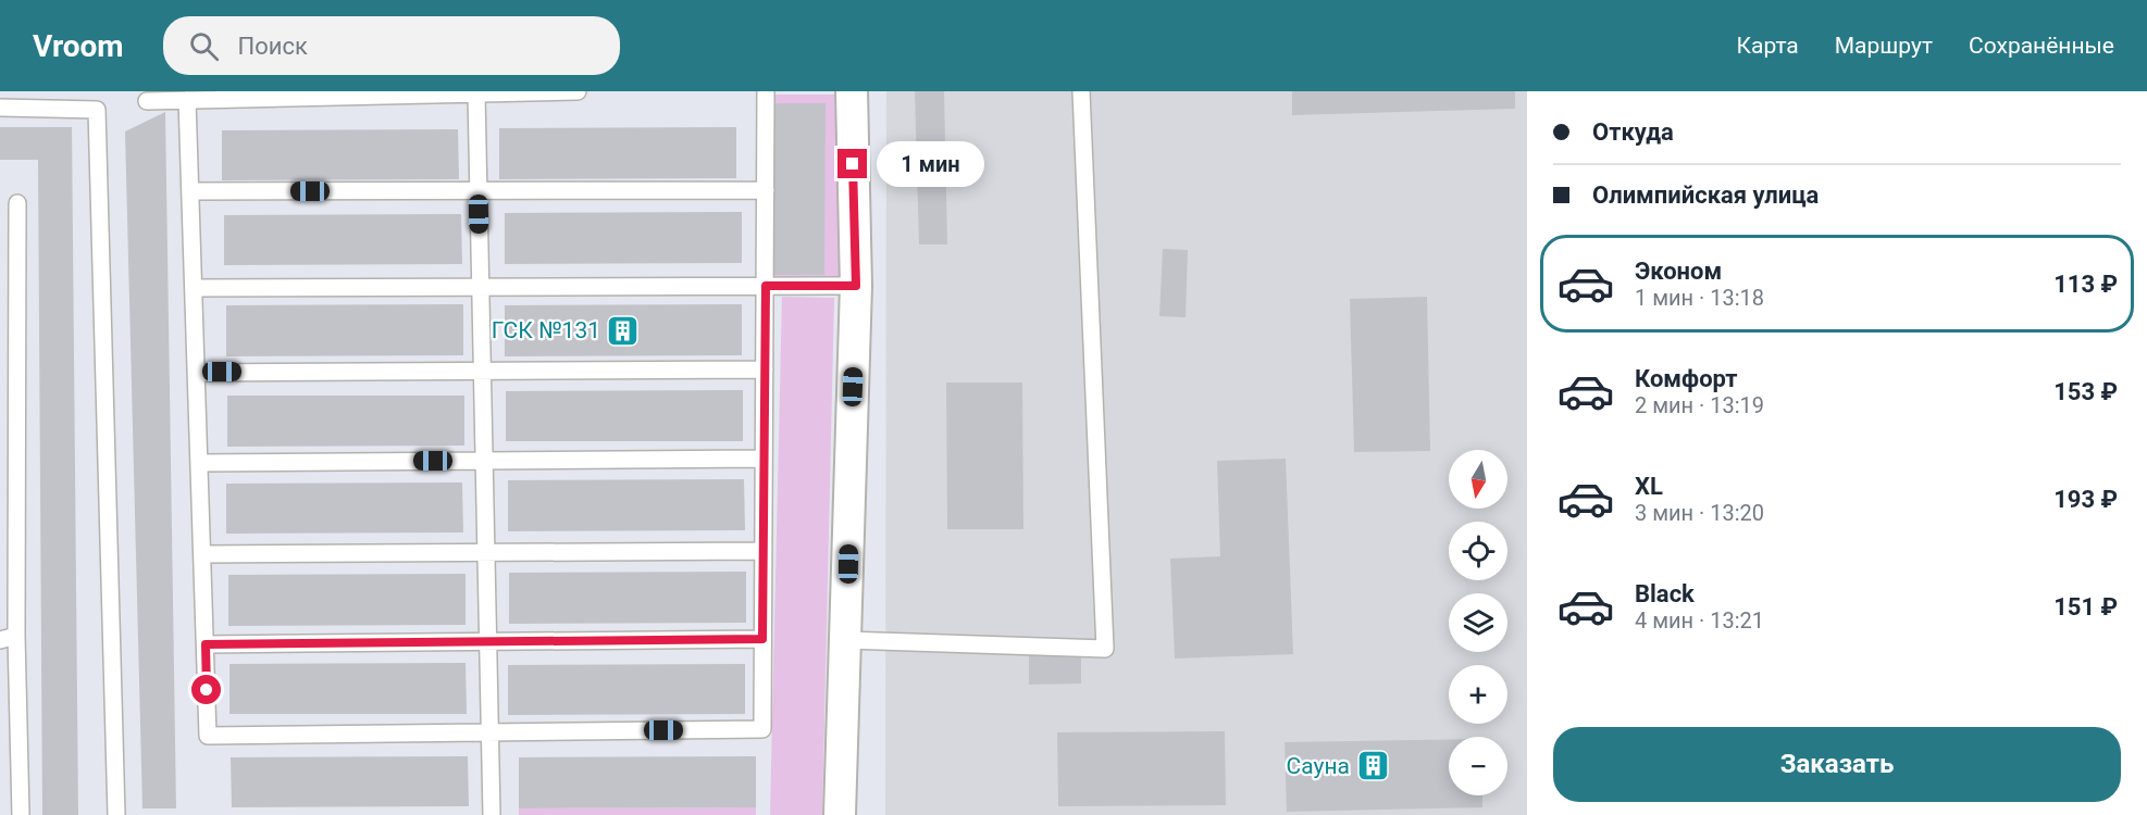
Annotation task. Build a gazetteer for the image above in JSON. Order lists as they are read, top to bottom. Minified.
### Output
{"places":{"building":["ГСК №131","Сауна"]},"north":"bottom","page":{"header":"Vroom","search":"Поиск","nav":["Карта","Маршрут","Сохранённые"],"banner":["Откуда","Олимпийская улица"],"bubble":"1 мин","list":[{"name":"Эконом","note":"1 мин · 13:18","value":"113 ₽"},{"name":"Комфорт","note":"2 мин · 13:19","value":"153 ₽"},{"name":"XL","note":"3 мин · 13:20","value":"193 ₽"},{"name":"Black","note":"4 мин · 13:21","value":"151 ₽"}],"map_buttons":["+","−"],"buttons":"Заказать"}}
